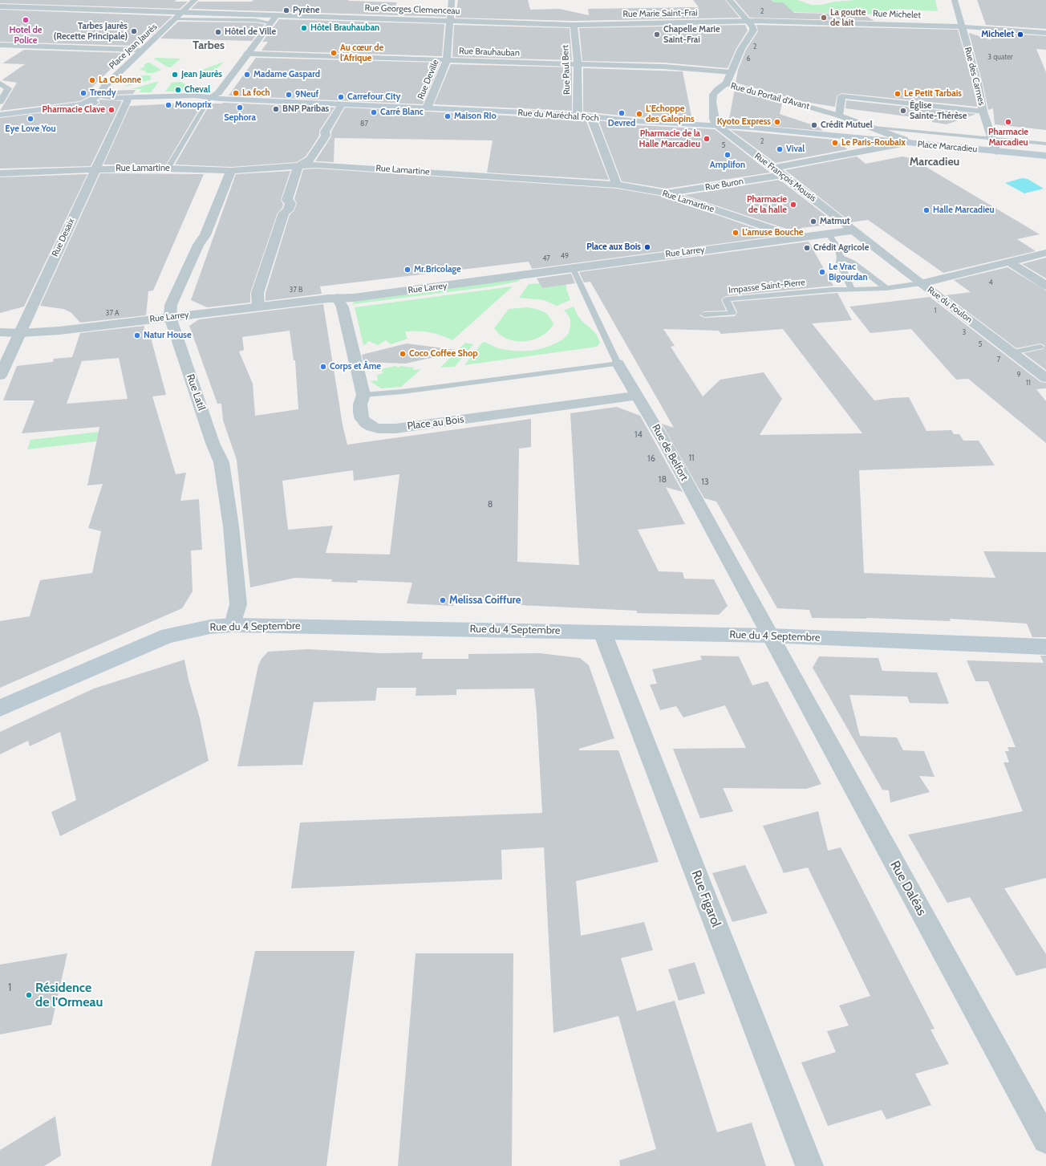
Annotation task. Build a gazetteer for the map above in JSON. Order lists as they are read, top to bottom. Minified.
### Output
{"streets":{"main road":["Rue du Maréchal Foch","Place Marcadieu","Rue du 4 Septembre"],"street":["Rue Georges Clemenceau","Rue Marie Saint-Frai","Rue Michelet","Place Jean Jaurès","Rue Brauhauban","Rue Paul Bert","Rue des Carmes","Rue Deville","Rue du Portail d'Avant","Rue Lamartine","Rue François Mousis","Rue Buron","Rue Desaix","Rue Larrey","Rue du Foulon","Rue Latil","Place au Bois","Rue de Belfort","Rue Daléas","Rue Figarol"],"lane":["Impasse Saint-Pierre"]},"crossings":[["Rue Georges Clemenceau","Rue Marie Saint-Frai"],["Rue Georges Clemenceau","Place Jean Jaurès"],["Rue Georges Clemenceau","Rue Paul Bert"],["Rue Georges Clemenceau","Rue Deville"],["Rue Marie Saint-Frai","Rue Michelet"],["Rue Marie Saint-Frai","Rue Paul Bert"],["Rue Marie Saint-Frai","Rue du Portail d'Avant"],["Rue Michelet","Rue des Carmes"],["Rue Michelet","Rue du Portail d'Avant"],["Place Jean Jaurès","Rue du Maréchal Foch"],["Rue Brauhauban","Rue Paul Bert"],["Rue Brauhauban","Rue Deville"],["Rue Brauhauban","Rue du Portail d'Avant"],["Rue Paul Bert","Rue du Maréchal Foch"],["Rue des Carmes","Place Marcadieu"],["Rue Deville","Rue du Maréchal Foch"],["Rue du Portail d'Avant","Place Marcadieu"],["Rue du Maréchal Foch","Place Marcadieu"],["Rue du Maréchal Foch","Rue François Mousis"],["Rue du Maréchal Foch","Rue Desaix"],["Place Marcadieu","Rue François Mousis"],["Place Marcadieu","Rue Buron"],["Rue Lamartine","Rue Buron"],["Rue Lamartine","Rue Desaix"],["Rue Lamartine","Rue Larrey"],["Rue Lamartine","Rue Latil"],["Rue François Mousis","Rue Buron"],["Rue François Mousis","Rue Larrey"],["Rue François Mousis","Rue du Foulon"],["Rue Desaix","Rue Larrey"],["Rue Larrey","Rue du Foulon"],["Rue Larrey","Rue Latil"],["Rue Larrey","Place au Bois"],["Rue Larrey","Rue de Belfort"],["Rue Latil","Rue du 4 Septembre"],["Place au Bois","Rue de Belfort"],["Rue de Belfort","Rue du 4 Septembre"],["Rue de Belfort","Rue Daléas"],["Rue du 4 Septembre","Rue Daléas"],["Rue du 4 Septembre","Rue Figarol"]],"districts":["Tarbes","Marcadieu"],"places":["Pyrène","La goutte de lait","Hotel de Police","Hôtel Brauhauban","Tarbes Jaurès (Recette Principale)","Hôtel de Ville","Chapelle Marie Saint-Frai","Michelet","Au cœur de l'Afrique","Jean Jaurès","Madame Gaspard","La Colonne","Cheval","Trendy","La foch","Le Petit Tarbais","9Neuf","Carrefour City","Monoprix","Sephora","BNP Paribas","Pharmacie Clave","Église Sainte-Thérèse","Carré Blanc","Devred","L'Echoppe des Galopins","Maison RIo","Eye Love You","Kyoto Express","Pharmacie Marcadieu","Crédit Mutuel","Pharmacie de la Halle Marcadieu","Le Paris-Roubaix","Vival","Amplifon","Pharmacie de la halle","Halle Marcadieu","Matmut","L'amuse Bouche","Place aux Bois","Crédit Agricole","Mr.Bricolage","Le Vrac Bigourdan","Natur House","Coco Coffee Shop","Corps et Âme","Melissa Coiffure","Résidence de l'Ormeau"],"house_numbers":["2","2","3 quater","6","87","2","5","49","47","4","37 B","1","37 A","3","5","7","9","11","14","11","16","18","13","8","1"]}
